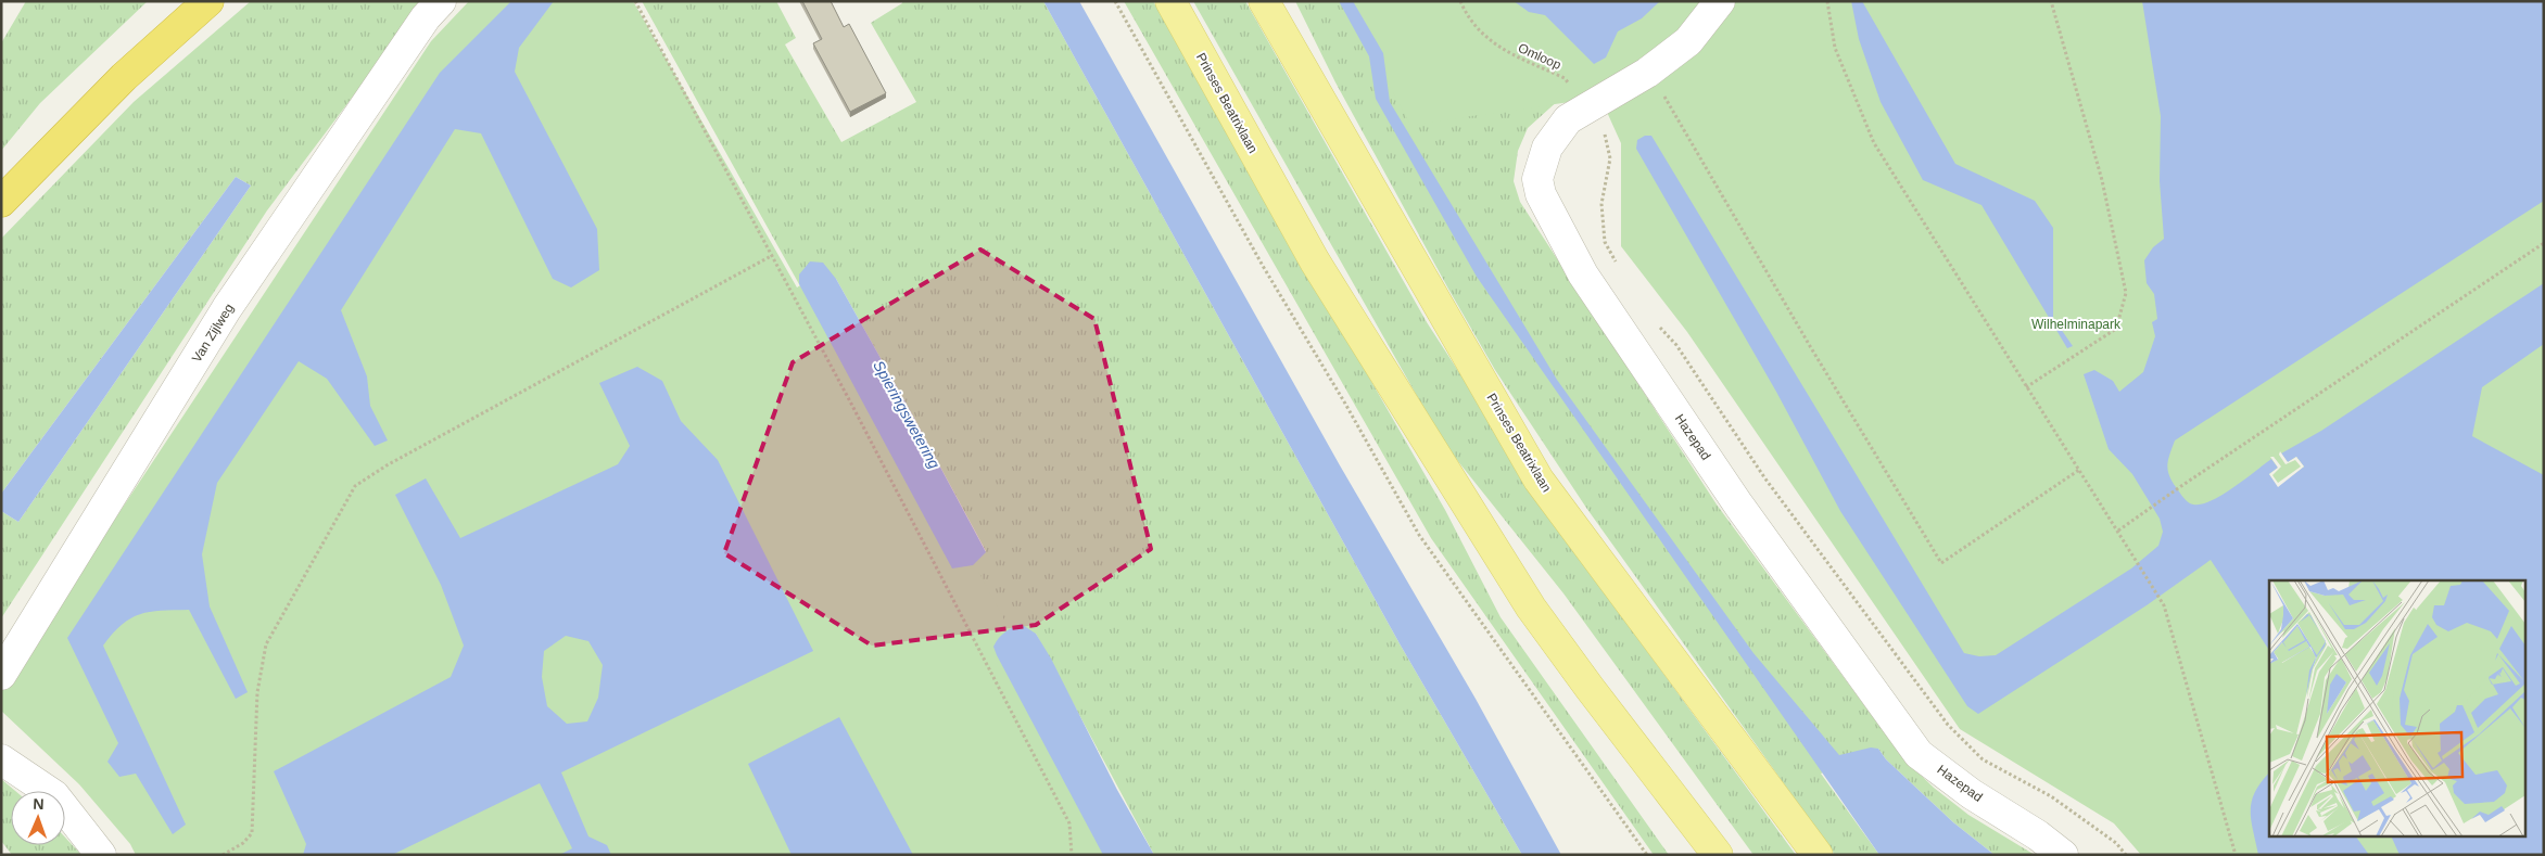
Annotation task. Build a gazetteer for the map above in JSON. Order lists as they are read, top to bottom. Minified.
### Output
{"streets":{"main road":["Prinses Beatrixlaan"],"street":["Van Zijlweg","Hazepad"],"path":["Omloop"]},"crossings":[["Omloop","Hazepad"]],"water":["Spieringswetering"],"parks":["Wilhelminapark"],"north":"top"}
